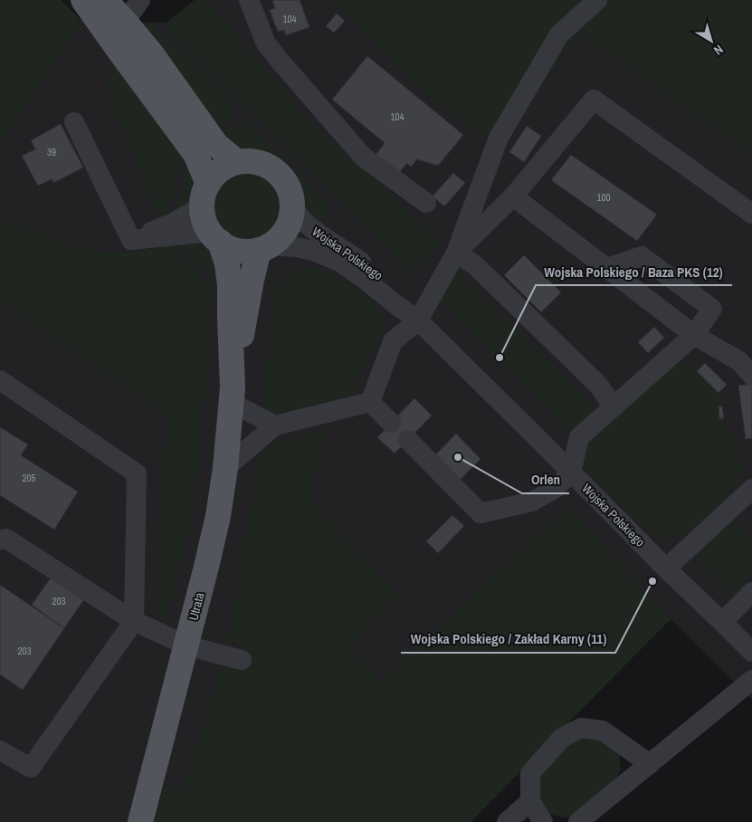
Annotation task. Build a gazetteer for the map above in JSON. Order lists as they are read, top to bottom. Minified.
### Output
{"streets":{"main road":["Utrata"],"street":["Wojska Polskiego"]},"crossings":[["Wojska Polskiego","Utrata"]],"places":["Wojska Polskiego / Baza PKS (12)","Orlen","Wojska Polskiego / Zakład Karny (11)"],"house_numbers":["104","104","39","100","205","203","203"],"north":"bottom right"}
